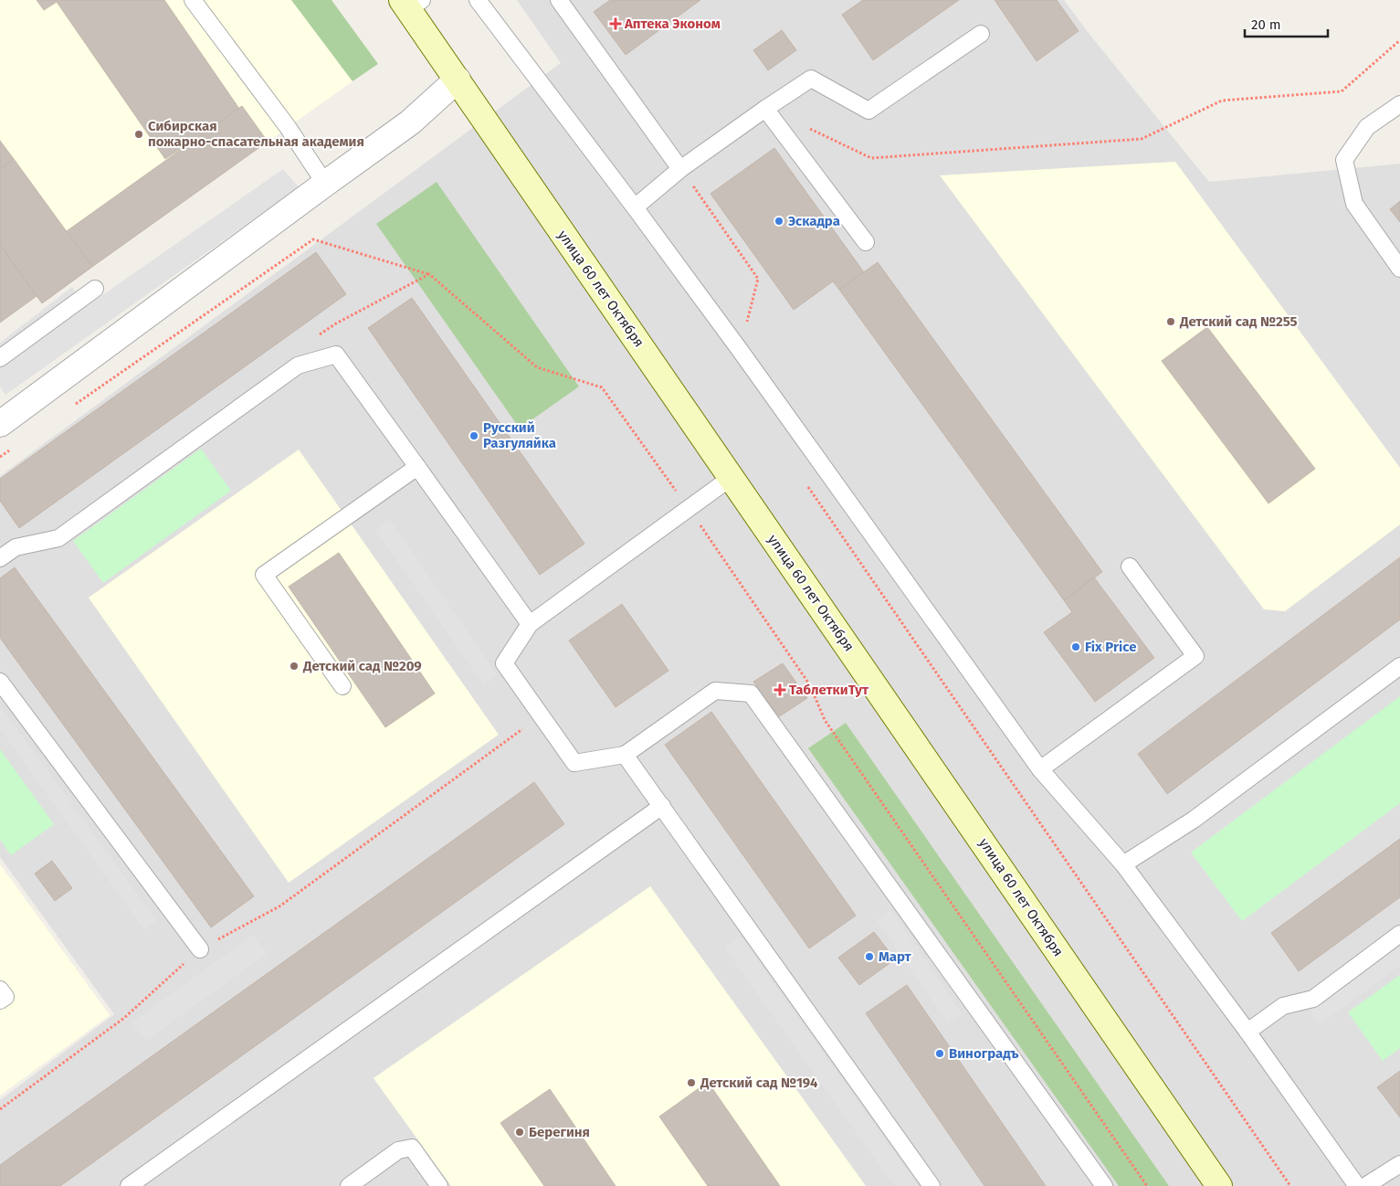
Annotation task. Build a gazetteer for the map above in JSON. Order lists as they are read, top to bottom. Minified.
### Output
{"streets":{"main road":["улица 60 лет Октября"]},"places":{"health":["Аптека Эконом","ТаблеткиТут"],"other":["Сибирская пожарно-спасательная академия","Эскадра","Детский сад №255","Русский Разгуляйка","Fix Price","Детский сад №209","Март","Виноградъ","Детский сад №194","Берегиня"]},"scale_bar":"20 m"}
